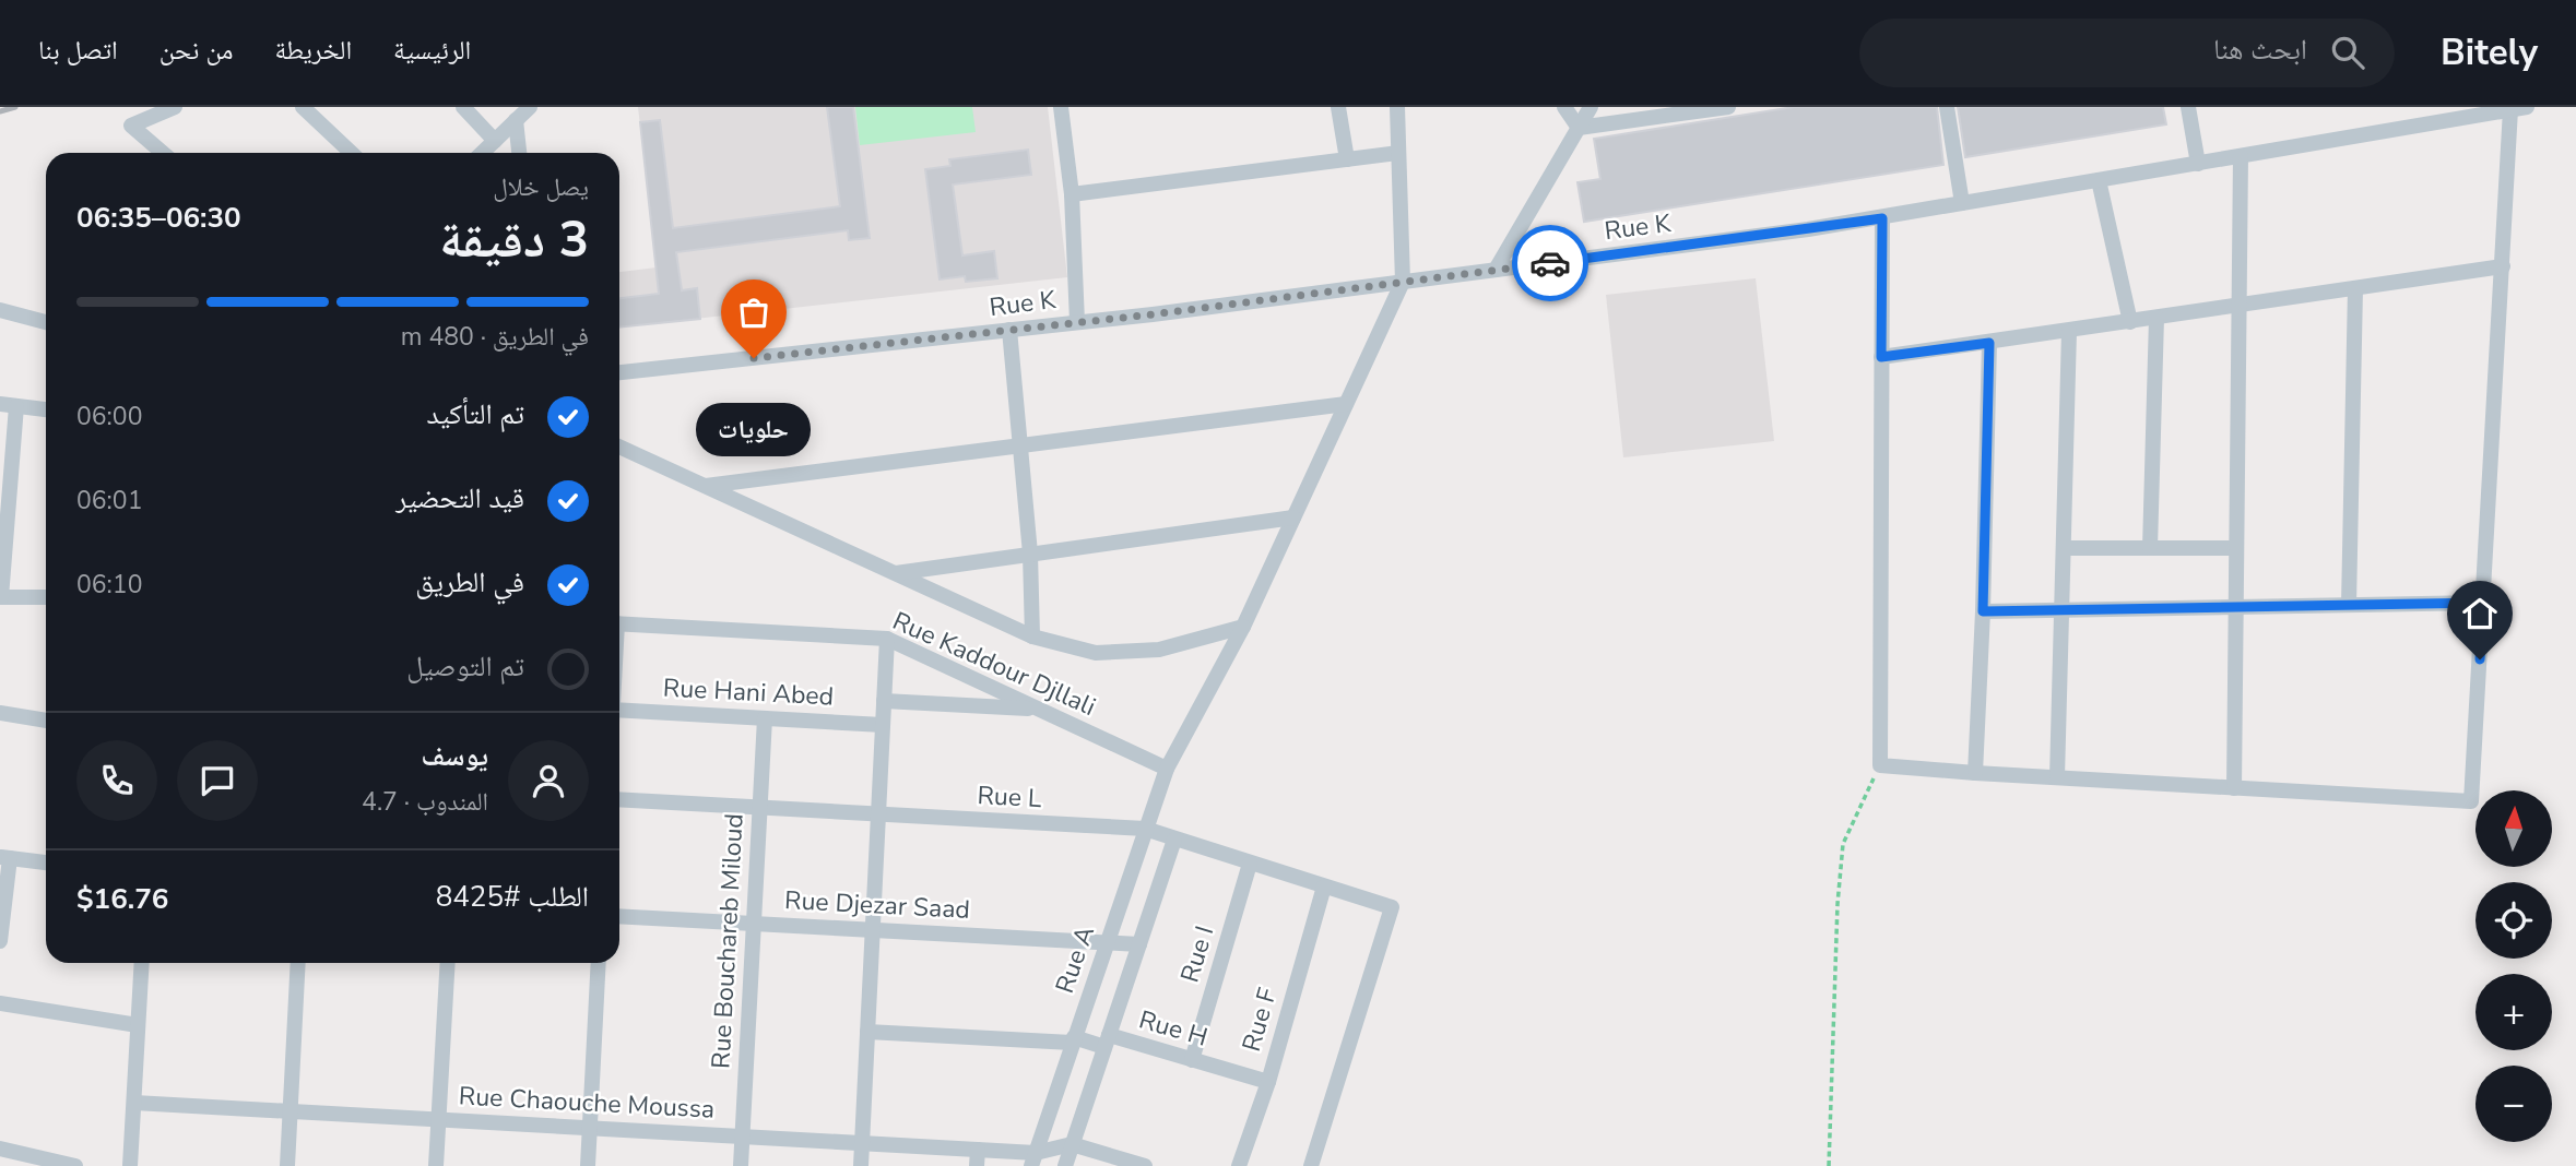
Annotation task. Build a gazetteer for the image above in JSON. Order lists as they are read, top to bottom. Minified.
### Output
{"streets":{"street":["Rue K","Rue Kaddour Djllali","Rue Hani Abed","Rue L","Rue Djezar Saad","Rue Bouchareb Miloud","Rue I","Rue A","Rue F","Rue H","Rue Chaouche Moussa"]},"crossings":[["Rue K","Rue A"],["Rue Kaddour Djllali","Rue A"],["Rue Hani Abed","Rue Bouchareb Miloud"],["Rue L","Rue Bouchareb Miloud"],["Rue L","Rue I"],["Rue L","Rue A"],["Rue L","Rue F"],["Rue Djezar Saad","Rue Bouchareb Miloud"],["Rue Djezar Saad","Rue A"],["Rue Bouchareb Miloud","Rue Chaouche Moussa"],["Rue I","Rue H"],["Rue A","Rue H"],["Rue A","Rue Chaouche Moussa"],["Rue F","Rue H"]],"places":["حلويات"],"north":"top","page":{"header":"Bitely","search":"ابحث هنا","nav":["الرئيسية","الخريطة","من نحن","اتصل بنا"],"heading":["3 دقيقة","يصل خلال","06:30–06:35"],"panel":["يوسف","المندوب · 4.7","الطلب #8425","$16.76"],"bar":"في الطريق · 480 m","list":[["تم التأكيد","06:00"],["قيد التحضير","06:01"],["في الطريق","06:10"],"تم التوصيل"],"bubble":"حلويات","map_buttons":["+","−"]}}
